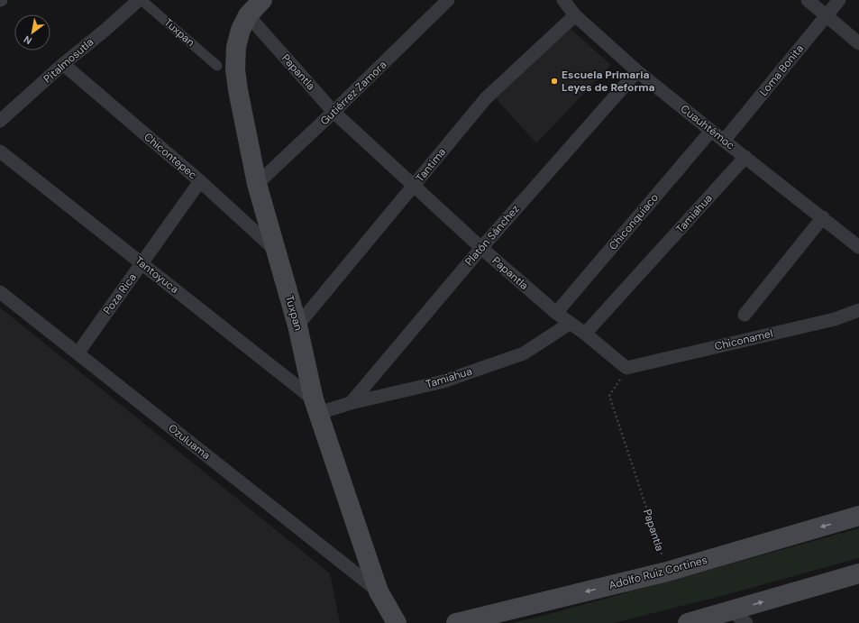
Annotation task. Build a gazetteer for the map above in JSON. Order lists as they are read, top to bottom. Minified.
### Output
{"streets":{"main road":["Tuxpan","Adolfo Ruiz Cortines"],"street":["Pitalmosutla","Loma Bonita","Papantla","Gutiérrez Zamora","Cuauhtémoc","Chicontepec","Tantima","Tamiahua","Chiconquiaco","Platón Sánchez","Tantoyuca","Poza Rica","Chiconamel","Ozuluama"]},"crossings":[["Tuxpan","Papantla"],["Tuxpan","Gutiérrez Zamora"],["Tuxpan","Chicontepec"],["Tuxpan","Tantima"],["Tuxpan","Tamiahua"],["Tuxpan","Tantoyuca"],["Tuxpan","Ozuluama"],["Pitalmosutla","Chicontepec"],["Loma Bonita","Cuauhtémoc"],["Papantla","Gutiérrez Zamora"],["Papantla","Tantima"],["Papantla","Tamiahua"],["Papantla","Chiconquiaco"],["Papantla","Platón Sánchez"],["Papantla","Chiconamel"],["Papantla","Adolfo Ruiz Cortines"],["Cuauhtémoc","Tantima"],["Cuauhtémoc","Tamiahua"],["Cuauhtémoc","Chiconquiaco"],["Cuauhtémoc","Platón Sánchez"],["Chicontepec","Poza Rica"],["Tamiahua","Platón Sánchez"],["Tamiahua","Tantoyuca"],["Tantoyuca","Poza Rica"],["Poza Rica","Ozuluama"]],"places":["Escuela Primaria Leyes de Reforma"],"north":"bottom left"}
